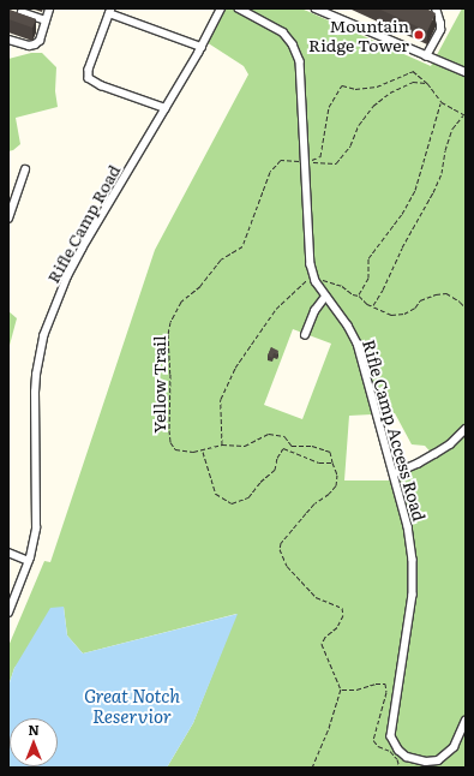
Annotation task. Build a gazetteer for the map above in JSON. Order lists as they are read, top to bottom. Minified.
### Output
{"streets":{"street":["Rifle Camp Road","Rifle Camp Access Road"],"path":["Yellow Trail"]},"crossings":[["Yellow Trail","Rifle Camp Access Road"]],"water":["Great Notch Reservior"],"places":["Mountain Ridge Tower"],"north":"top"}
